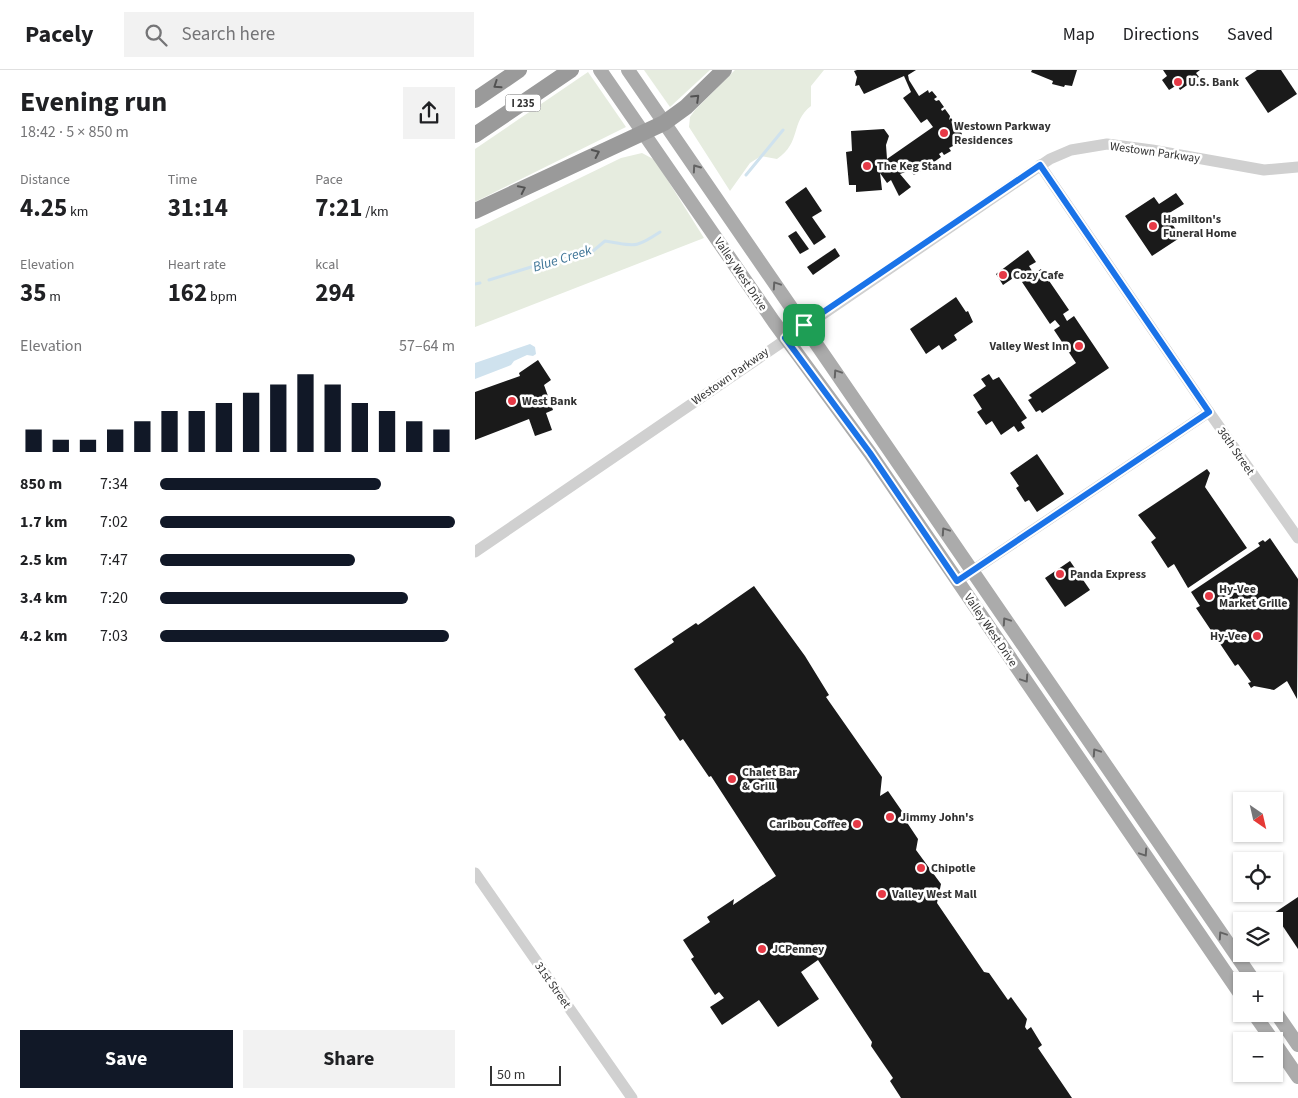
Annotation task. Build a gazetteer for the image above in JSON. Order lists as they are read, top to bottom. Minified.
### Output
{"streets":{"highway":["I 235"],"main road":["Valley West Drive"],"street":["Westown Parkway","36th Street","31st Street"]},"crossings":[["Westown Parkway","Valley West Drive"],["Westown Parkway","36th Street"]],"water":["Blue Creek"],"places":["U.S. Bank","Westown Parkway Residences","The Keg Stand","Hamilton's Funeral Home","Cozy Cafe","Valley West Inn","West Bank","Panda Express","Hy-Vee Market Grille","Hy-Vee","Chalet Bar & Grill","Jimmy John's","Caribou Coffee","Chipotle","Valley West Mall","JCPenney"],"scale_bar":"50 m","north":"bottom right","page":{"header":"Pacely","search":"Search here","nav":["Map","Directions","Saved"],"heading":["Evening run","18:42 · 5 × 850 m"],"stats":[["Distance","4.25 km"],["Time","31:14"],["Pace","7:21 /km"],["Elevation","35 m"],["Heart rate","162 bpm"],["kcal","294"]],"chart":["Elevation","57–64 m"],"list":[{"name":"850 m","note":"7:34"},{"name":"1.7 km","note":"7:02"},{"name":"2.5 km","note":"7:47"},{"name":"3.4 km","note":"7:20"},{"name":"4.2 km","note":"7:03"}],"map_buttons":["+","−"],"buttons":["Save","Share"],"scale":"50 m"}}
